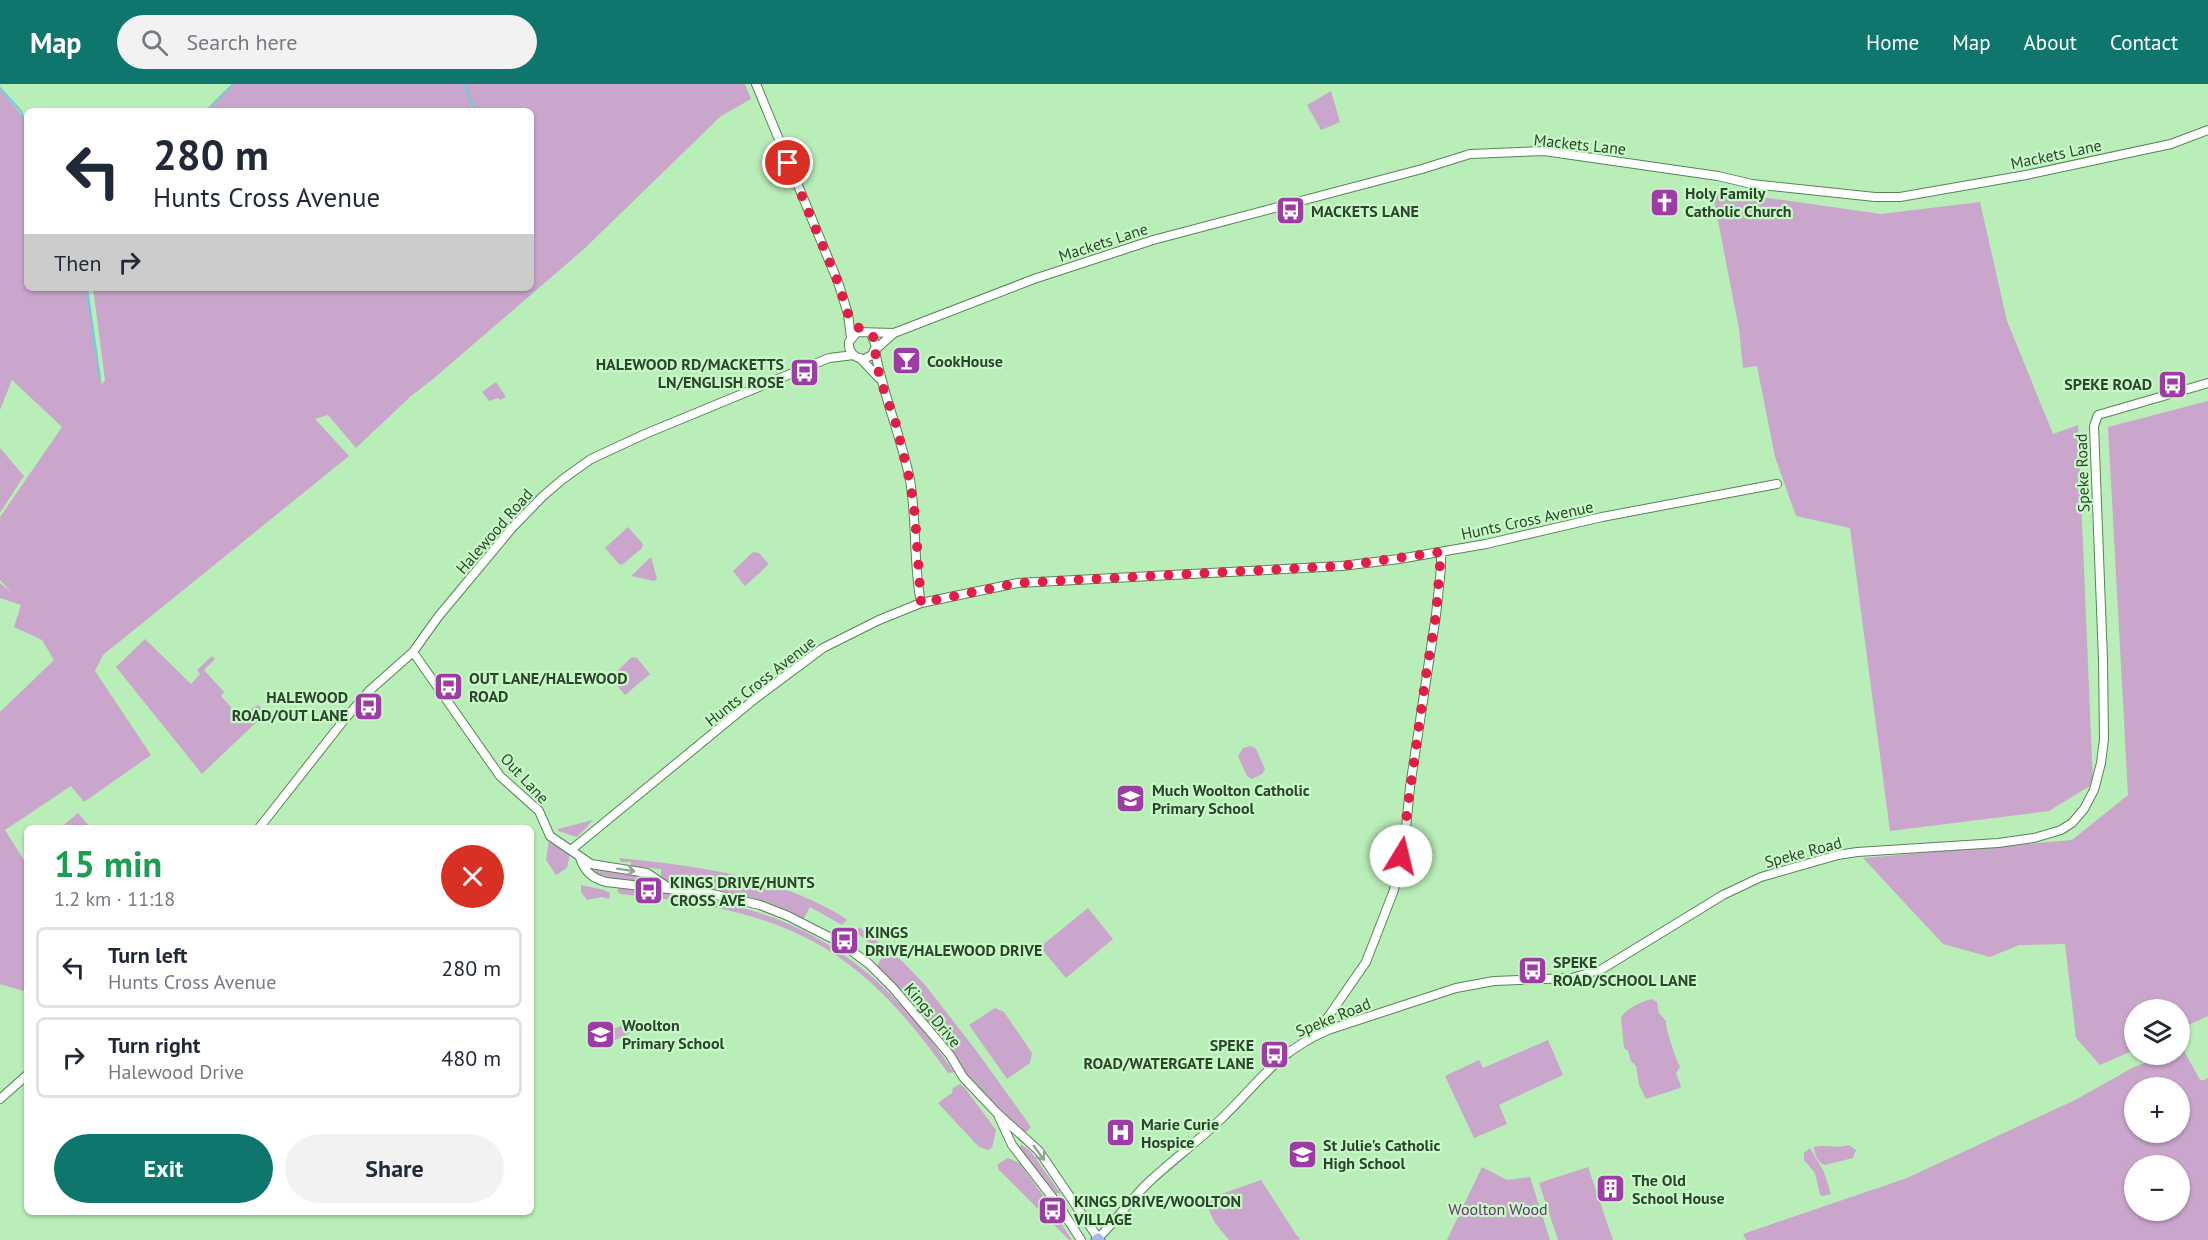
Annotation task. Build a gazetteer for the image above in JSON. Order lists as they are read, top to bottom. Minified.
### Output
{"streets":{"street":["Mackets Lane","Speke Road","Hunts Cross Avenue","Halewood Road","Out Lane","Kings Drive"]},"crossings":[["Mackets Lane","Halewood Road"],["Speke Road","Kings Drive"],["Hunts Cross Avenue","Out Lane"],["Halewood Road","Out Lane"],["Out Lane","Kings Drive"]],"parks":["Woolton Wood"],"places":{"church":["Holy Family Catholic Church"],"bus stop":["MACKETS LANE","HALEWOOD RD/MACKETTS LN/ENGLISH ROSE","SPEKE ROAD","OUT LANE/HALEWOOD ROAD","HALEWOOD ROAD/OUT LANE","KINGS DRIVE/HUNTS CROSS AVE","KINGS DRIVE/HALEWOOD DRIVE","SPEKE ROAD/SCHOOL LANE","SPEKE ROAD/WATERGATE LANE","KINGS DRIVE/WOOLTON VILLAGE"],"bar":["CookHouse"],"school or university":["Much Woolton Catholic Primary School","Woolton Primary School","St Julie's Catholic High School"],"hospital":["Marie Curie Hospice"],"building":["The Old School House"]},"page":{"header":"Map","search":"Search here","nav":["Home","Map","About","Contact"],"turn":["280 m","Hunts Cross Avenue"],"then":"Then","heading":["15 min","1.2 km · 11:18"],"list":[{"name":"Turn left","note":"Hunts Cross Avenue","value":"280 m"},{"name":"Turn right","note":"Halewood Drive","value":"480 m"}],"map_buttons":["+","−"],"buttons":["Exit","Share"]}}
